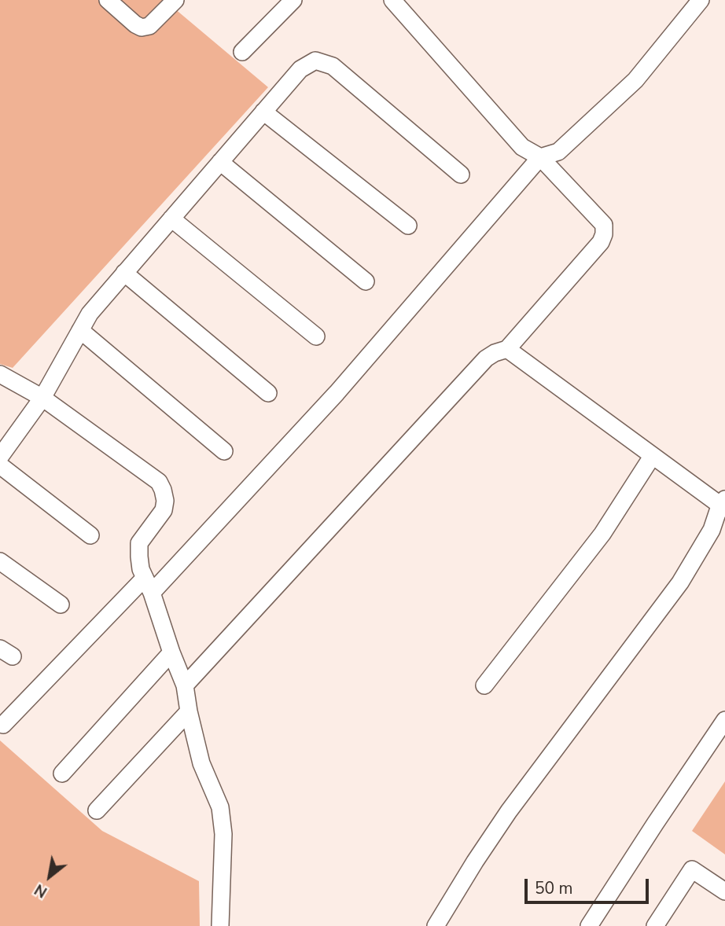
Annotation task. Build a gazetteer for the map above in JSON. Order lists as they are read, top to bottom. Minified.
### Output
{"scale_bar":"50 m","north":"bottom left"}
